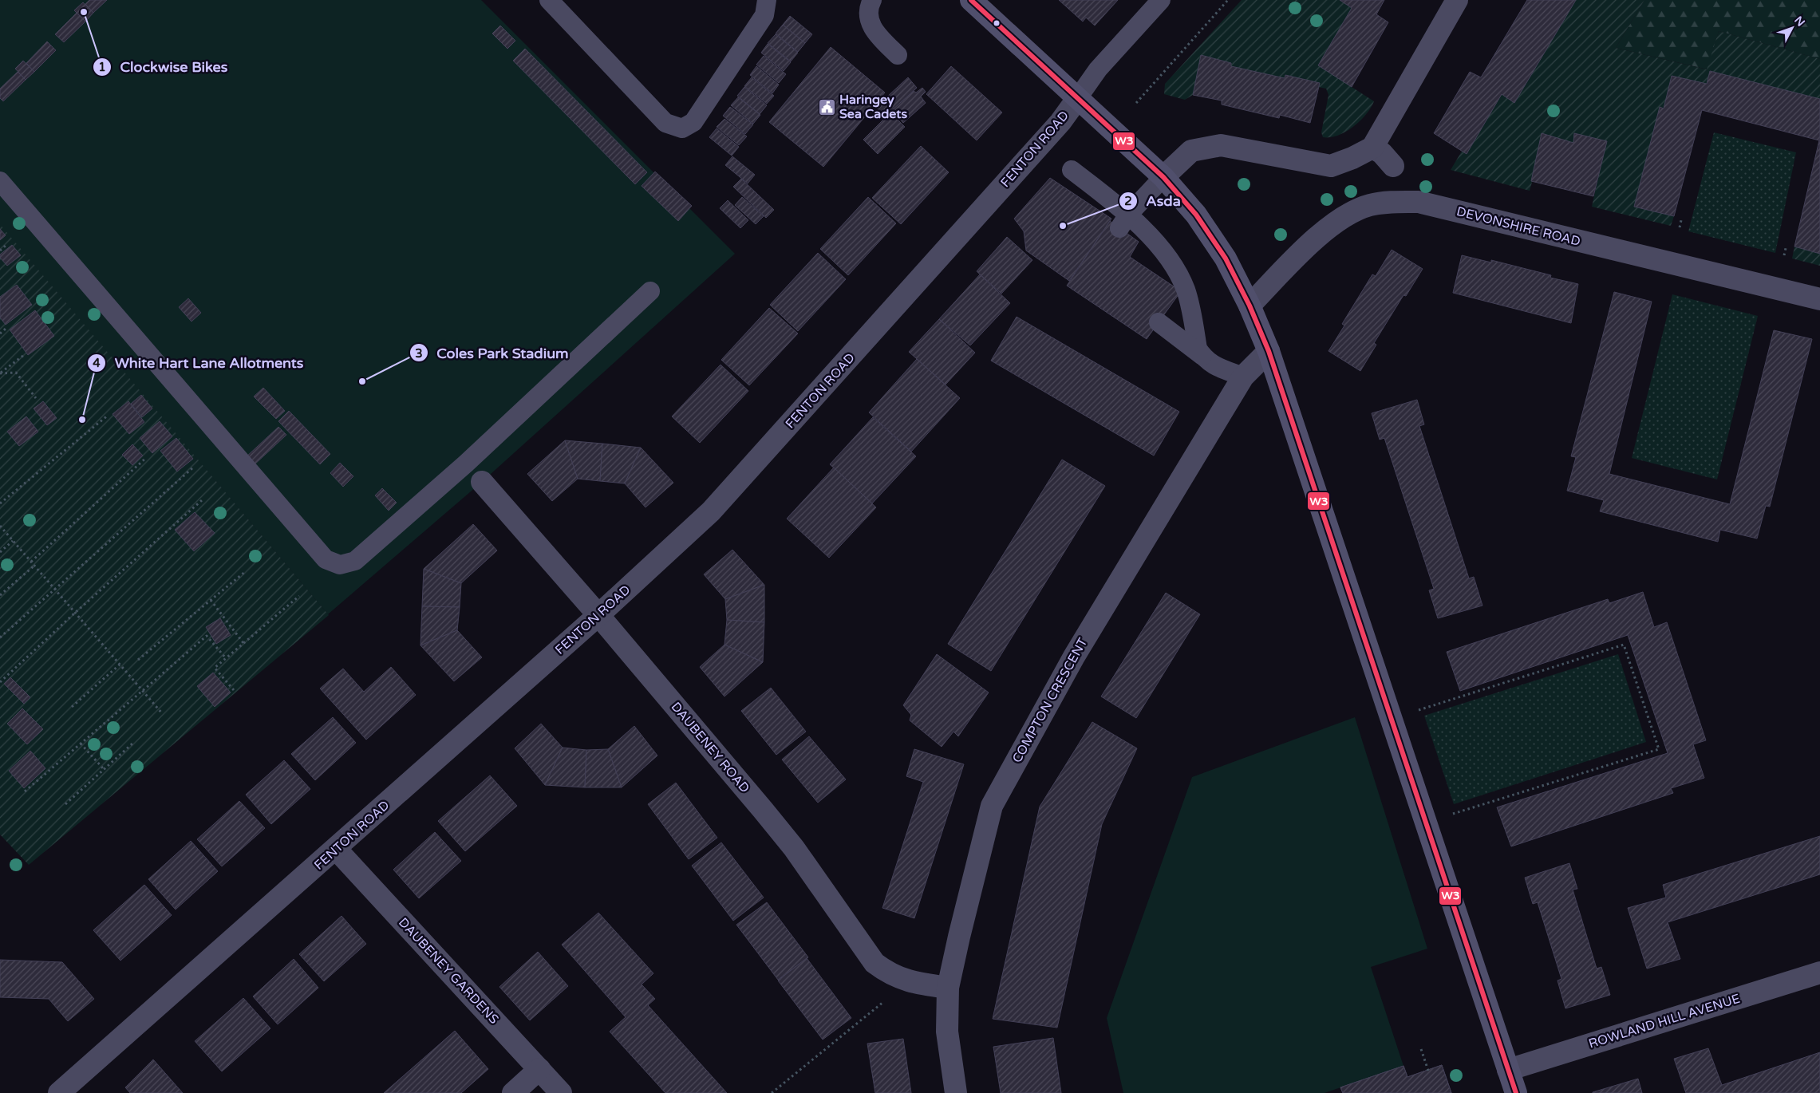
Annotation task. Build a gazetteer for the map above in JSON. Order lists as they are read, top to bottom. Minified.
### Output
{"streets":{"street":["FENTON ROAD","DEVONSHIRE ROAD","COMPTON CRESCENT","DAUBENEY ROAD","DAUBENEY GARDENS","ROWLAND HILL AVENUE"]},"crossings":[["FENTON ROAD","DAUBENEY ROAD"],["FENTON ROAD","DAUBENEY GARDENS"],["COMPTON CRESCENT","DAUBENEY ROAD"]],"places":{"other":["Clockwise Bikes","Asda","Coles Park Stadium","White Hart Lane Allotments"],"public building":["Haringey Sea Cadets"]},"lines":["transit line W3"],"north":"top right"}
